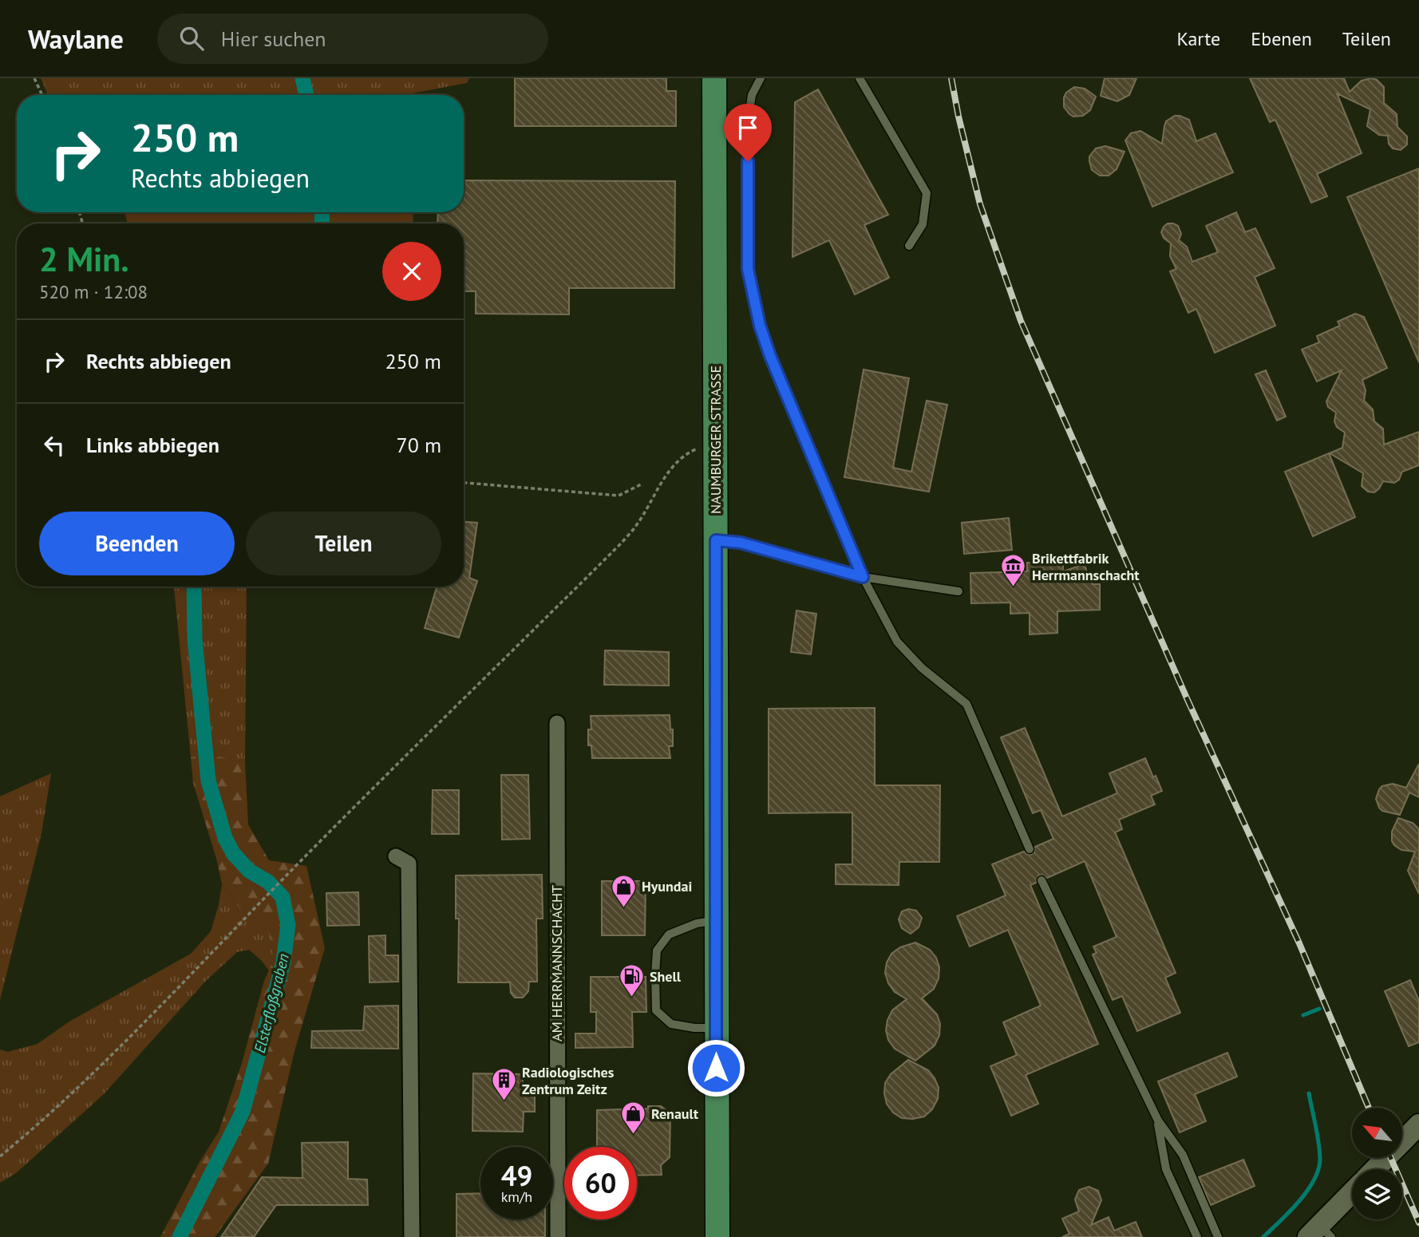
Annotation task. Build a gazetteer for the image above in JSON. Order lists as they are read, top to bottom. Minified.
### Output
{"streets":{"main road":["NAUMBURGER STRASSE"],"street":["AM HERRMANNSCHACHT"]},"water":["Elsterfloßgraben"],"places":{"museum":["Brikettfabrik Herrmannschacht"],"shop":["Hyundai","Renault"],"fuel station":["Shell"],"building":["Radiologisches Zentrum Zeitz"]},"north":"top left","page":{"header":"Waylane","search":"Hier suchen","nav":["Karte","Ebenen","Teilen"],"turn":["250 m","Rechts abbiegen"],"heading":["2 Min.","520 m · 12:08"],"list":[{"name":"Rechts abbiegen","value":"250 m"},{"name":"Links abbiegen","value":"70 m"}],"buttons":["Beenden","Teilen"],"speed":"49 km/h","limit":"60"}}
